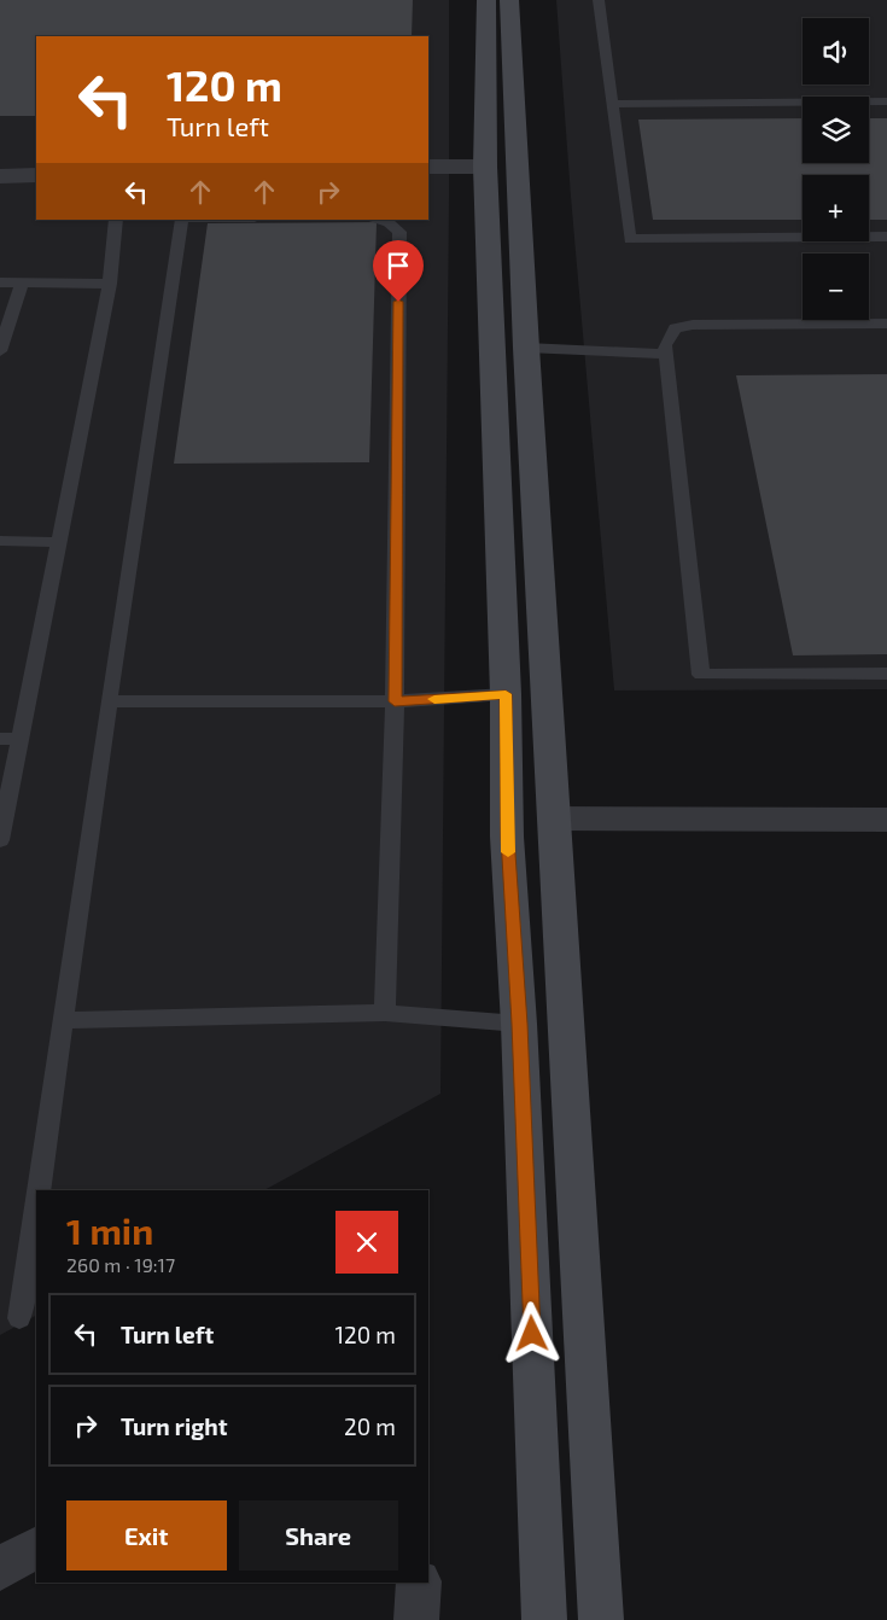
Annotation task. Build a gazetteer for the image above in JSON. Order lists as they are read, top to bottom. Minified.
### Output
{"page":{"map_buttons":["+","−"],"turn":["120 m","Turn left"],"heading":["1 min","260 m · 19:17"],"list":[{"name":"Turn left","value":"120 m"},{"name":"Turn right","value":"20 m"}],"buttons":["Exit","Share"]}}
